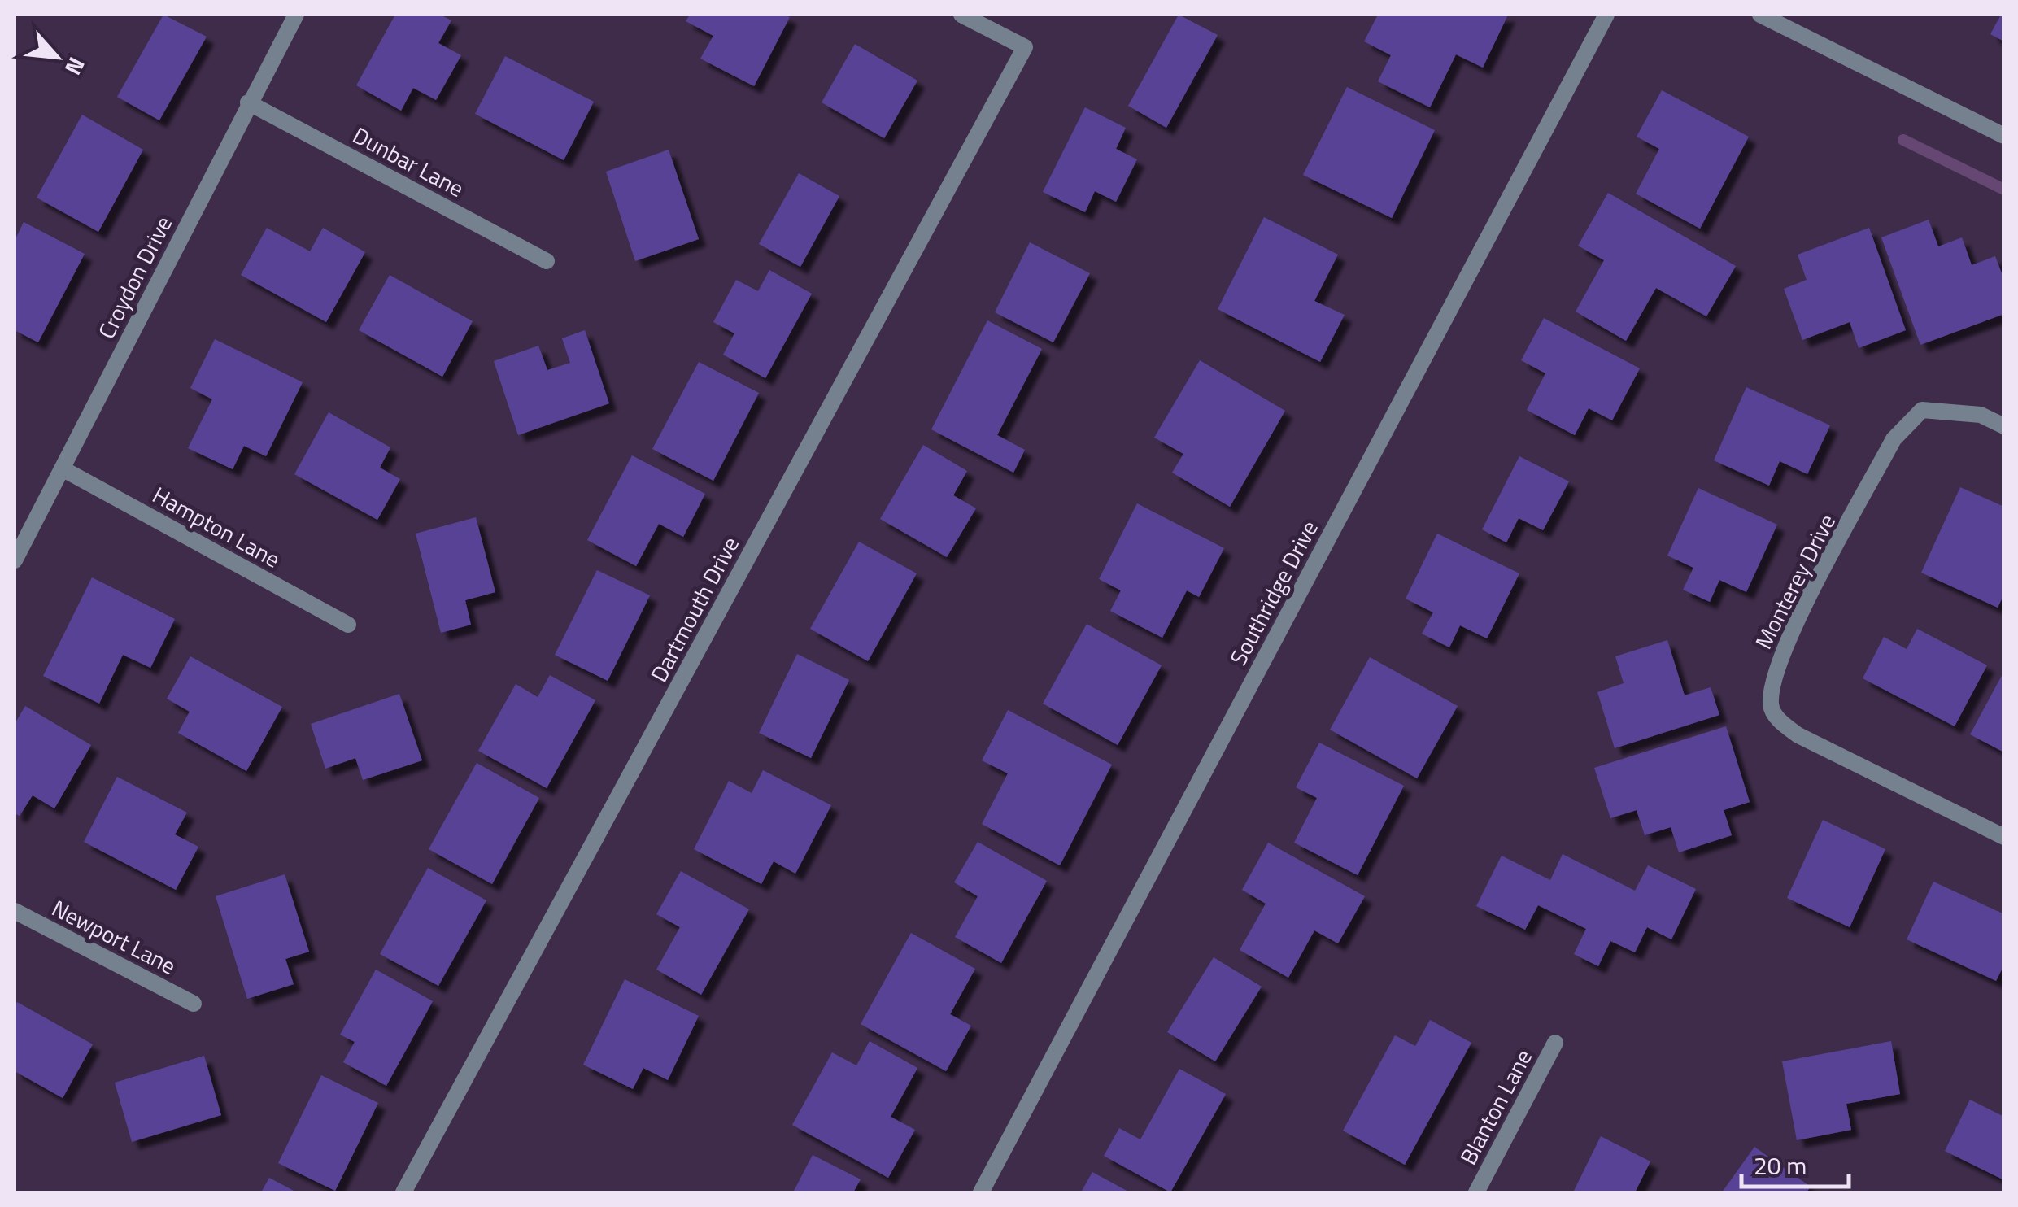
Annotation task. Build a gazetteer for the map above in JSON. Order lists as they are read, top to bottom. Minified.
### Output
{"streets":{"street":["Dunbar Lane","Croydon Drive","Hampton Lane","Monterey Drive","Southridge Drive","Dartmouth Drive","Newport Lane","Blanton Lane"]},"crossings":[["Dunbar Lane","Croydon Drive"],["Croydon Drive","Hampton Lane"]],"scale_bar":"20 m","north":"bottom right"}
